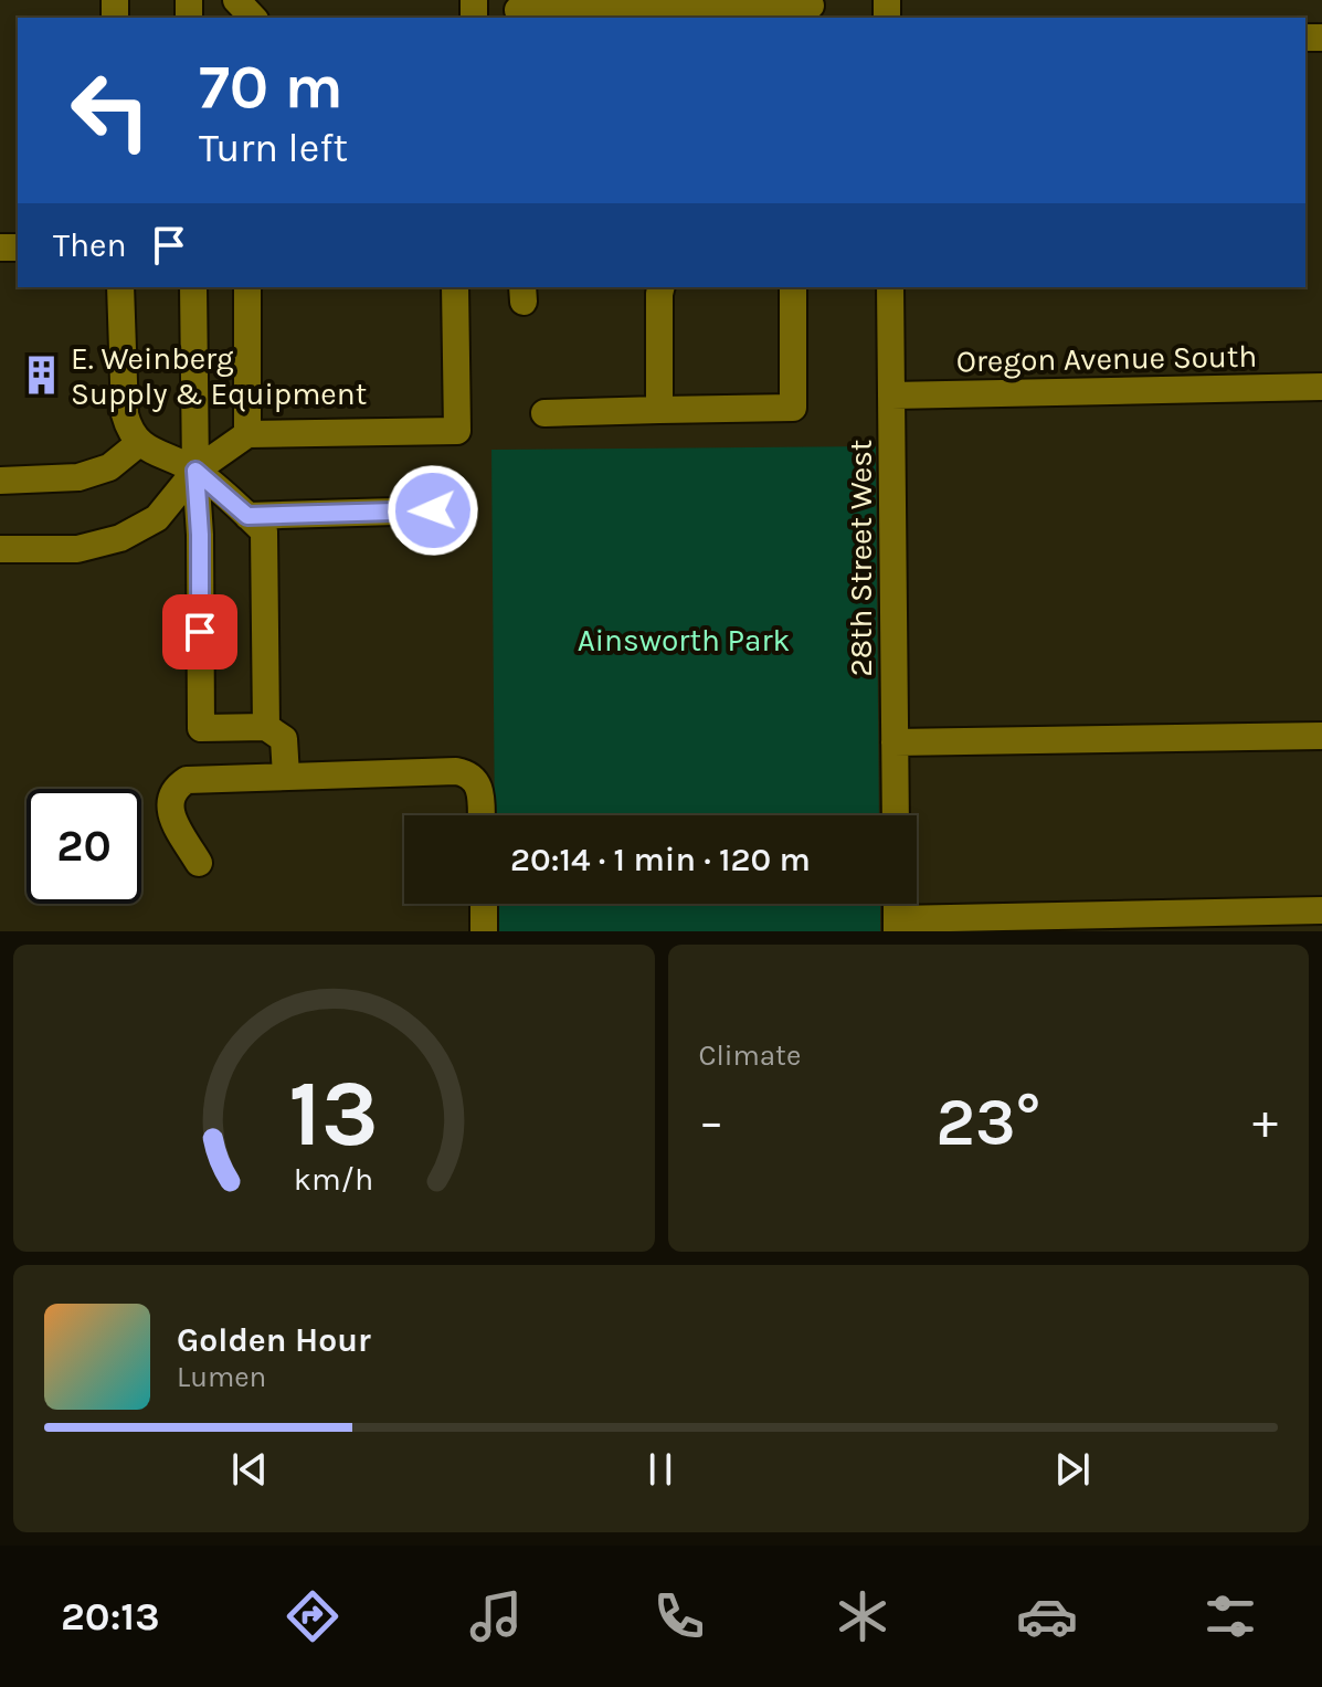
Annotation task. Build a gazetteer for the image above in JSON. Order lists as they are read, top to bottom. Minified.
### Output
{"streets":{"street":["Oregon Avenue South","28th Street West"]},"crossings":[["Oregon Avenue South","28th Street West"]],"parks":["Ainsworth Park"],"places":{"building":["E. Weinberg Supply & Equipment"]},"page":{"turn":["70 m","Turn left"],"then":"Then","limit":"20","trip":"20:14 · 1 min · 120 m","tile":"Climate","heat":["−","23°","+"],"song":["Golden Hour","Lumen"],"tabs":"20:13","gauge":["13","km/h"]}}
